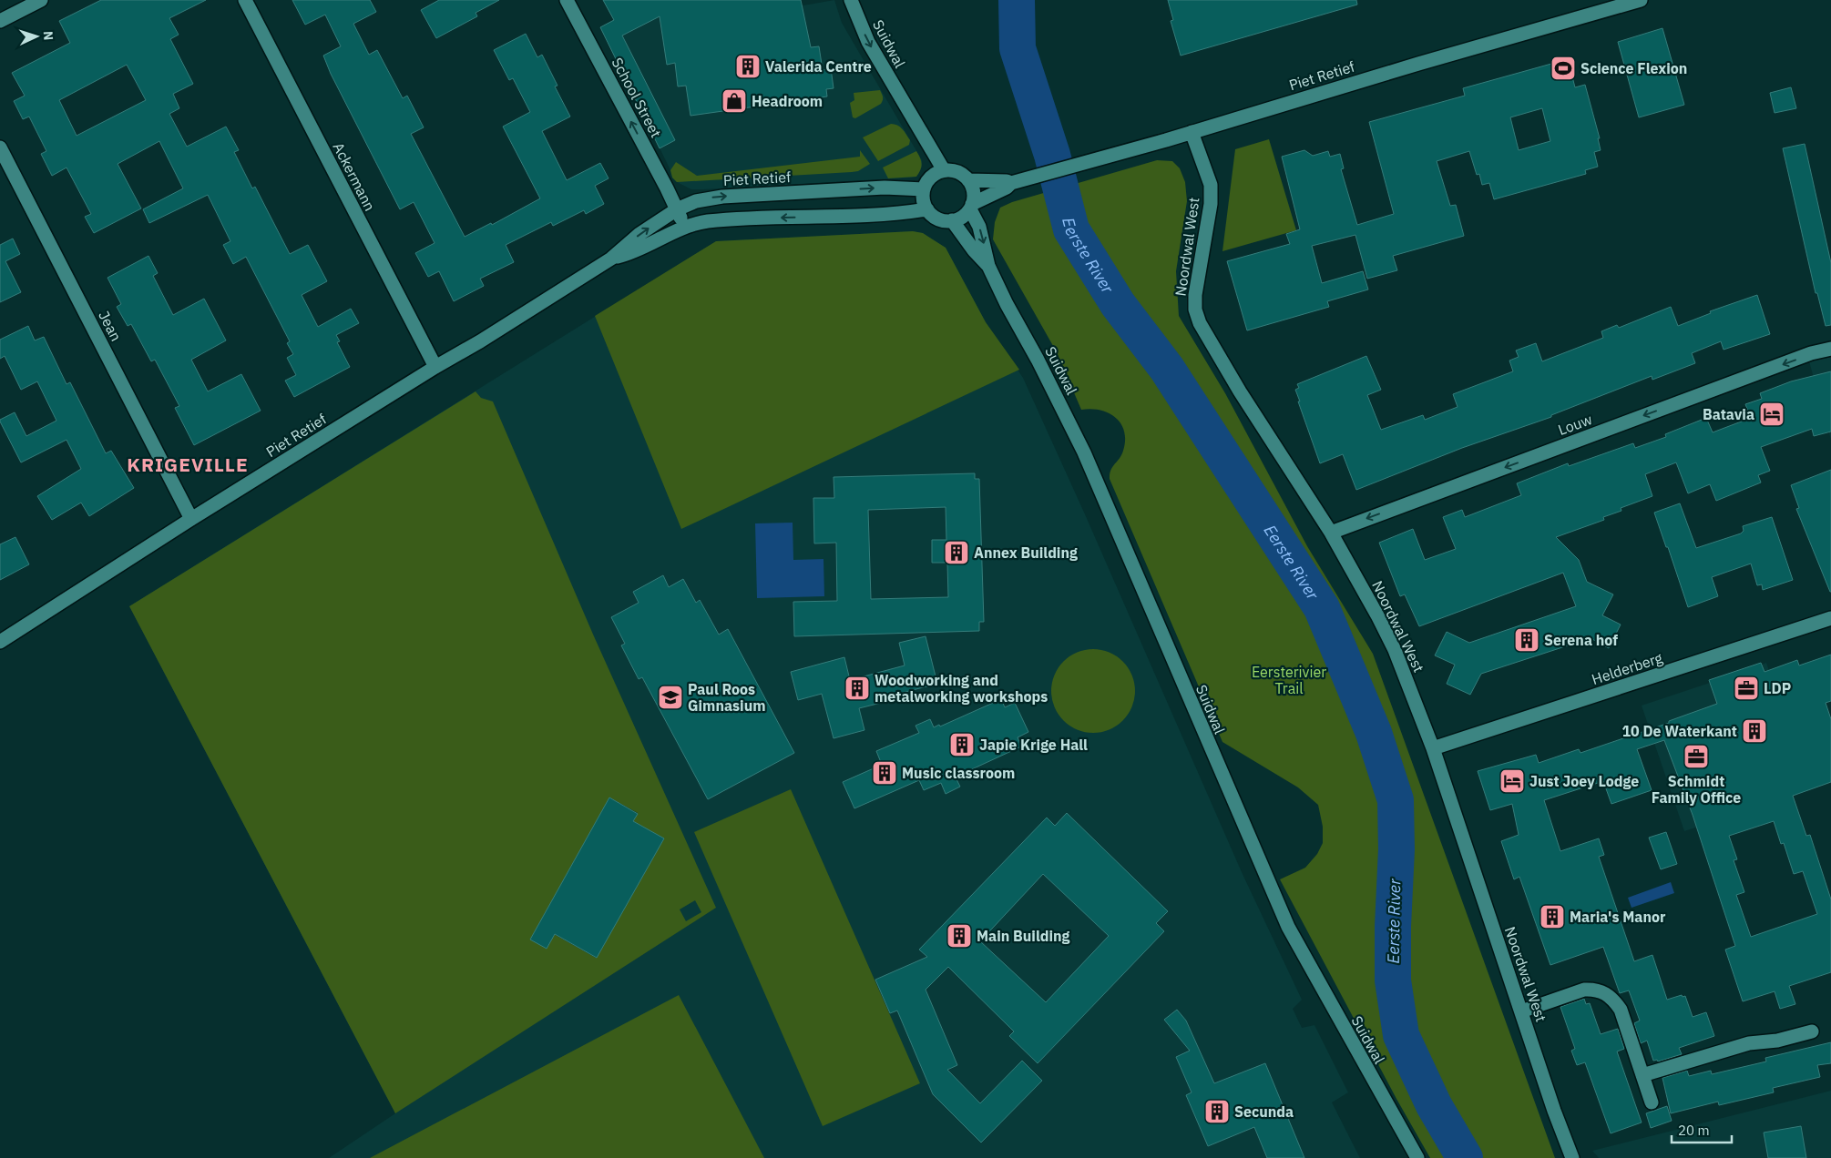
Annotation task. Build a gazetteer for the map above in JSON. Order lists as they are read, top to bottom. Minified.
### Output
{"streets":{"street":["Suidwal","Piet Retief","School Street","Ackermann","Noordwal West","Jean","Louw","Helderberg"]},"crossings":[["Suidwal","Piet Retief"],["Piet Retief","School Street"],["Piet Retief","Ackermann"],["Piet Retief","Noordwal West"],["Piet Retief","Jean"],["Noordwal West","Louw"],["Noordwal West","Helderberg"]],"one_way":["School Street","Louw"],"districts":["KRIGEVILLE"],"water":["Eerste River"],"parks":["Eersterivier Trail"],"places":{"building":["Valerida Centre","Annex Building","Serena hof","Woodworking and metalworking workshops","10 De Waterkant","Japie Krige Hall","Music classroom","Maria's Manor","Main Building","Secunda"],"sports":["Science Flexion"],"shop":["Headroom"],"hotel":["Batavia","Just Joey Lodge"],"office":["LDP","Schmidt Family Office"],"school or university":["Paul Roos Gimnasium"]},"scale_bar":"20 m","north":"right"}
